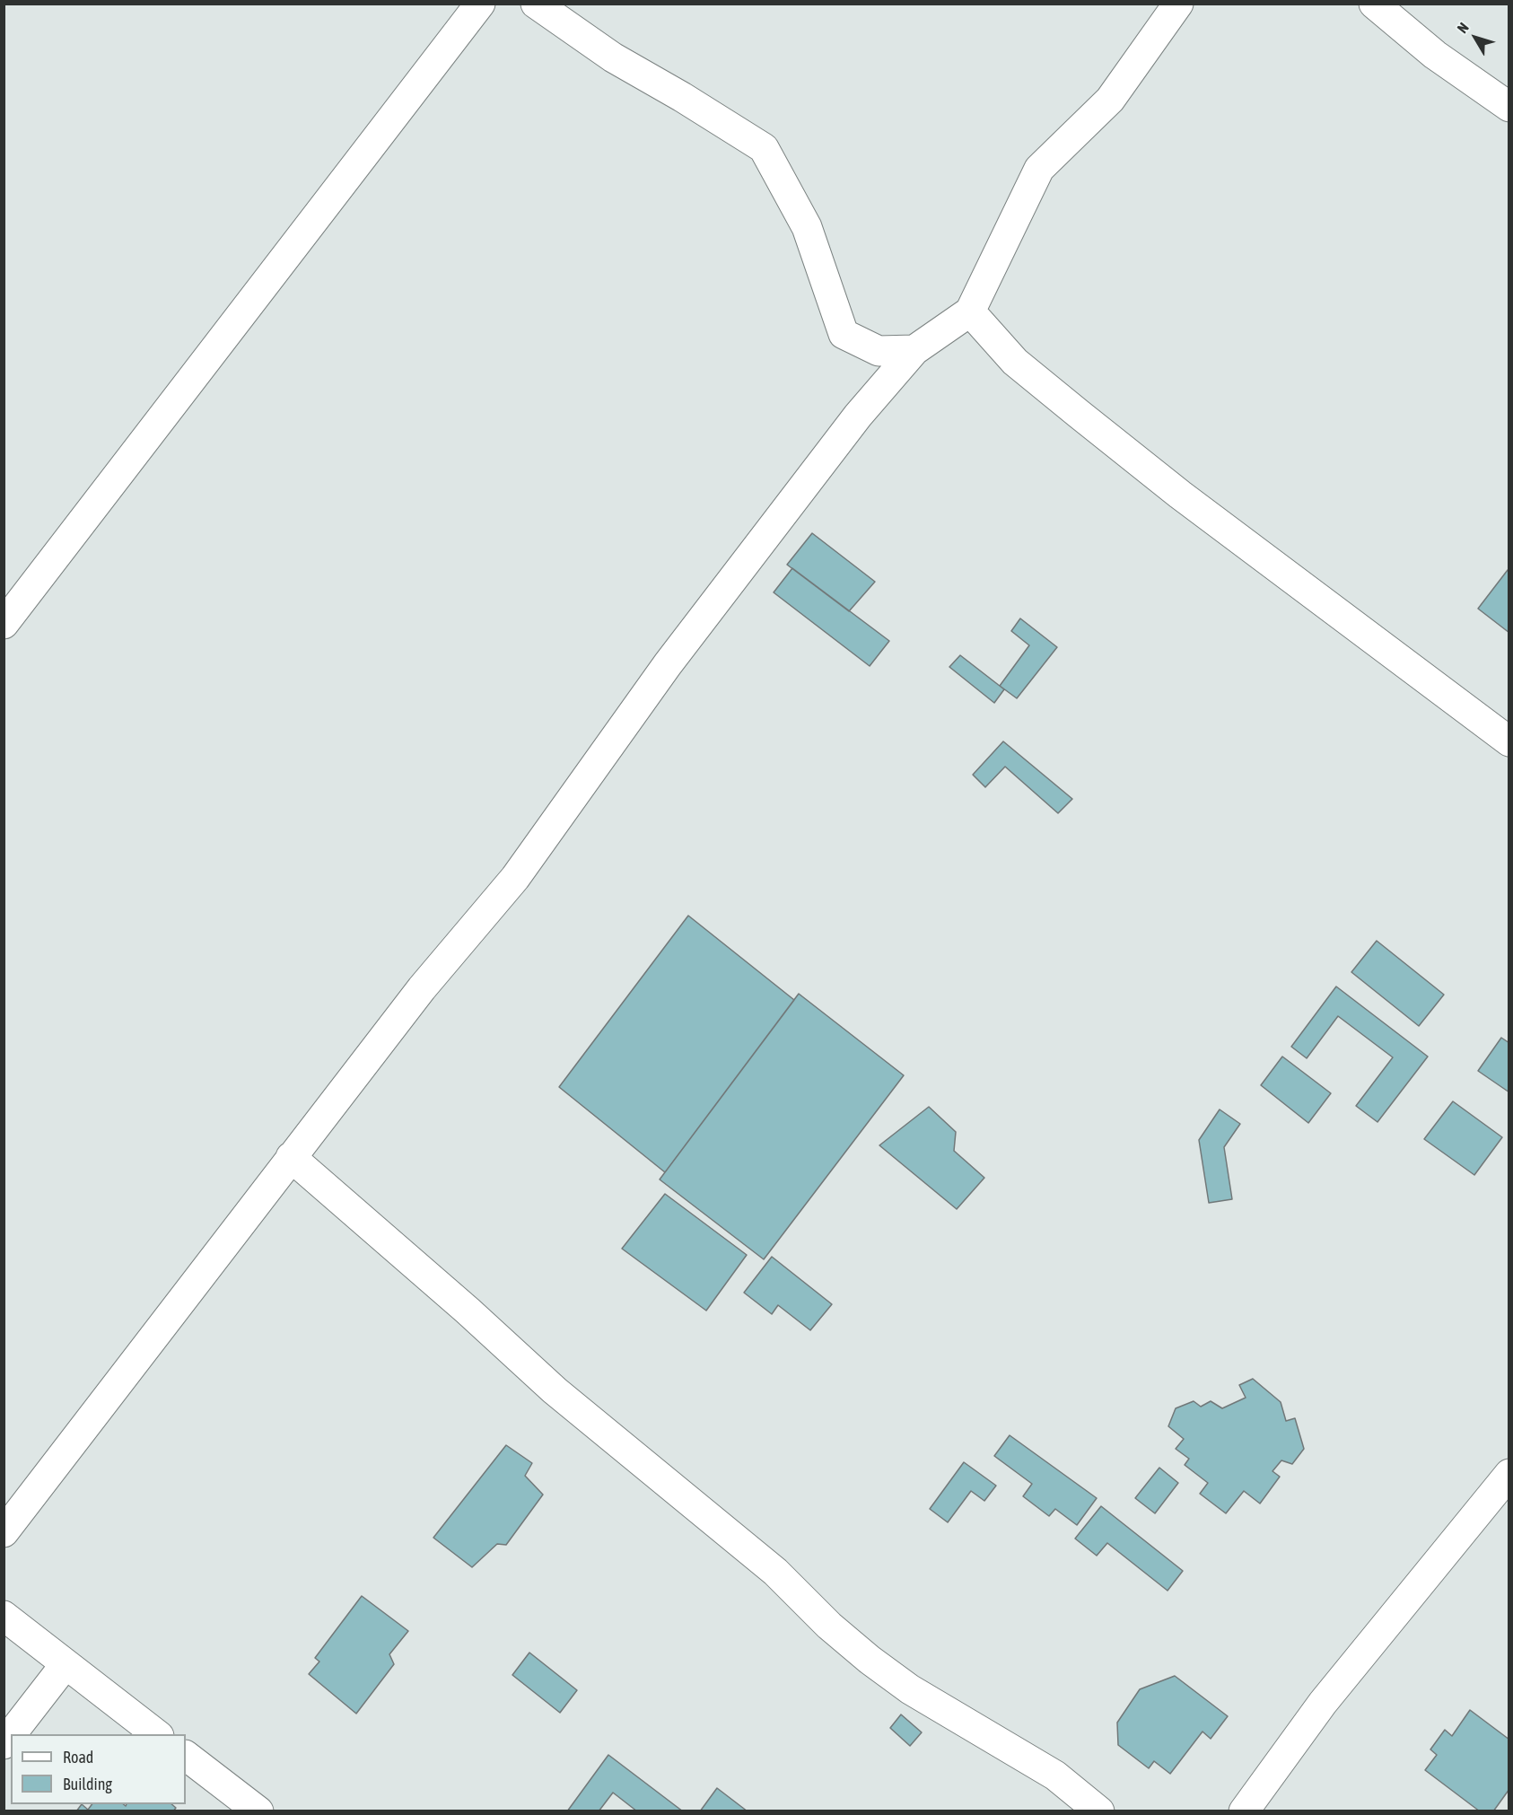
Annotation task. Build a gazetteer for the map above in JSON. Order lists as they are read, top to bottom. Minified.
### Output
{"legend":["Road","Building"],"north":"top left"}
